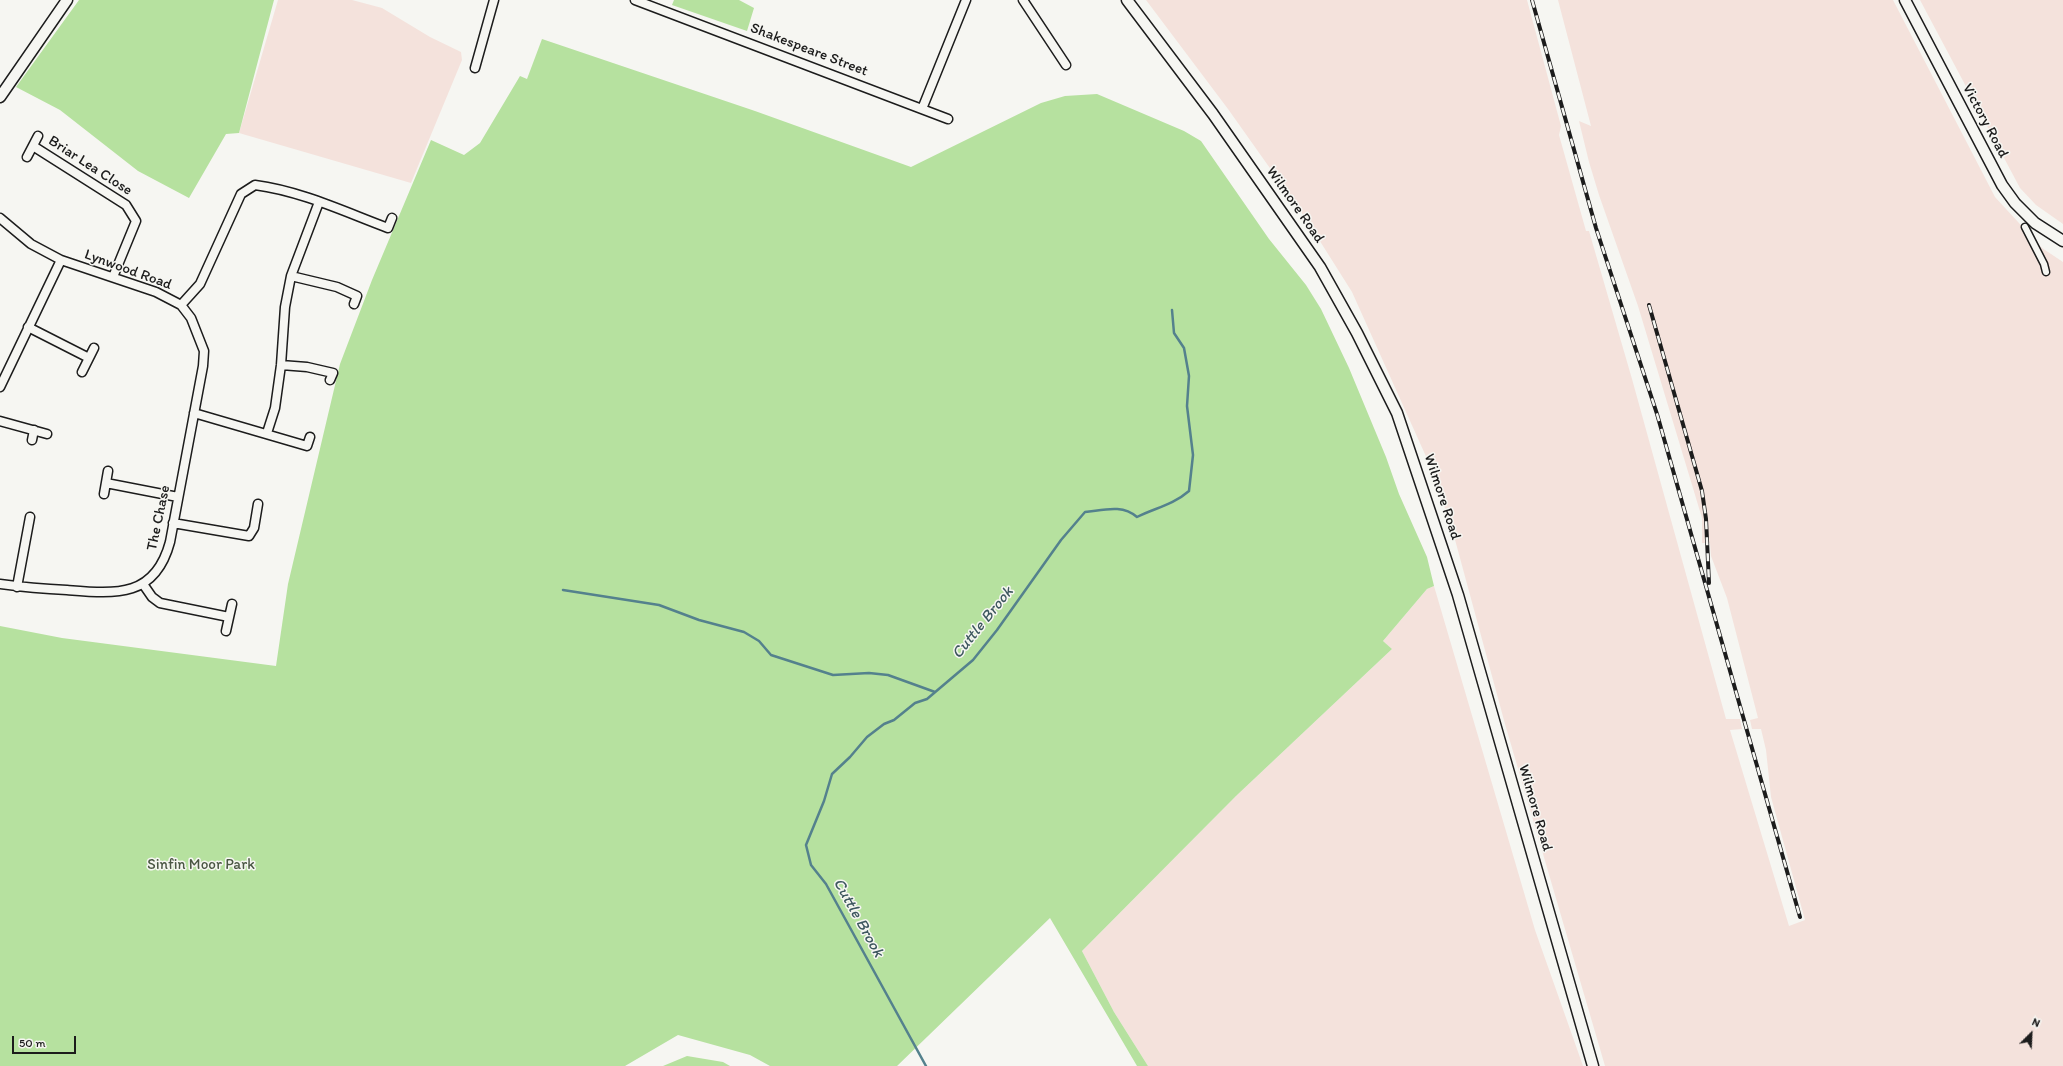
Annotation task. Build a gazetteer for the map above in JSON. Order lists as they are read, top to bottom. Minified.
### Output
{"streets":{"street":["Shakespeare Street","Victory Road","Briar Lea Close","Wilmore Road","Lynwood Road","The Chase"]},"crossings":[["Briar Lea Close","Lynwood Road"],["Lynwood Road","The Chase"]],"water":["Cuttle Brook"],"parks":["Sinfin Moor Park"],"scale_bar":"50 m","north":"top right"}
